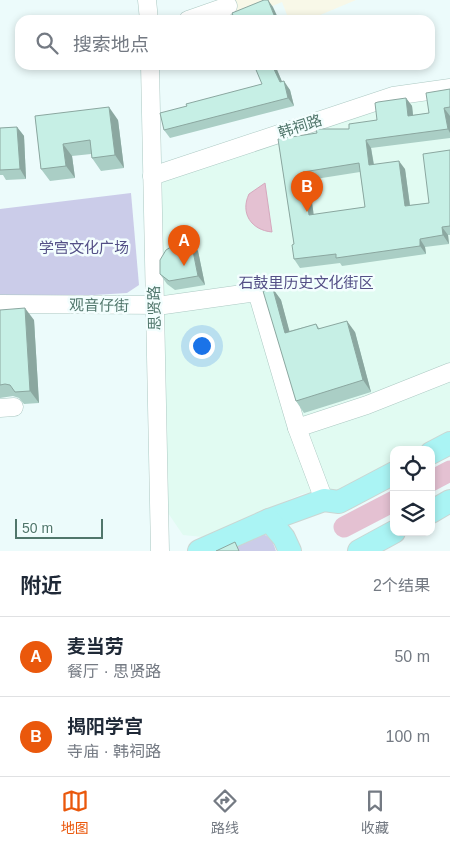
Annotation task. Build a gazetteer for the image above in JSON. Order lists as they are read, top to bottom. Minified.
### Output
{"streets":{"street":["韩祠路","观音仔街","思贤路"]},"crossings":[["韩祠路","思贤路"],["观音仔街","思贤路"]],"parks":["学宫文化广场","石鼓里历史文化街区"],"scale_bar":"50 m","page":{"search":"搜索地点","pins":["B","A"],"scale":"50 m","heading":["附近","2个结果"],"list":[{"mark":"A","name":"麦当劳","note":"餐厅 · 思贤路","value":"50 m"},{"mark":"B","name":"揭阳学宫","note":"寺庙 · 韩祠路","value":"100 m"}],"nav":["地图","路线","收藏"]}}
